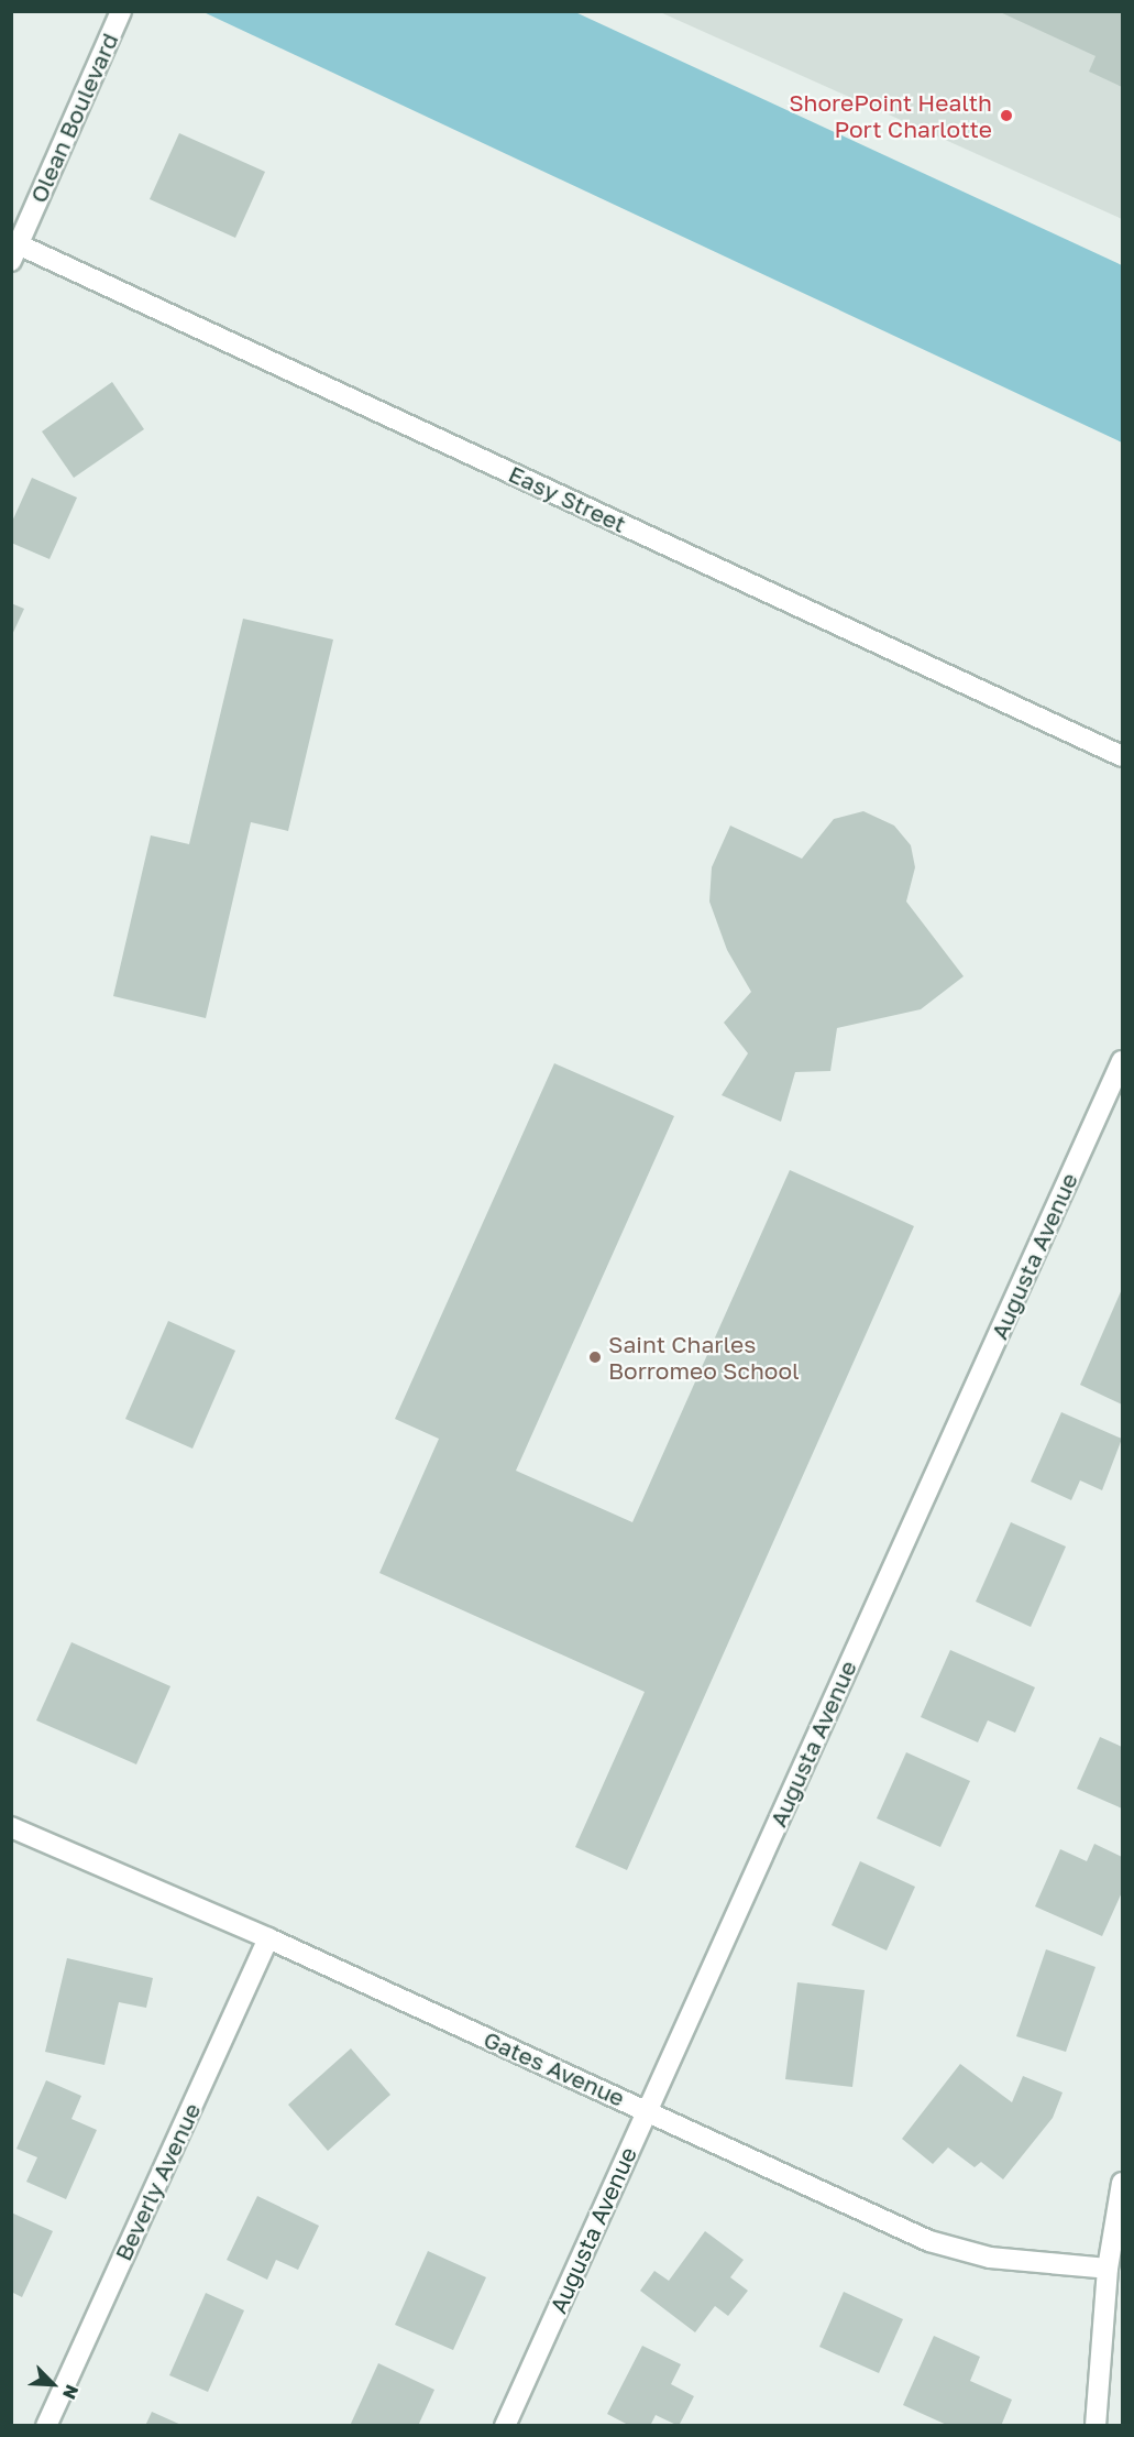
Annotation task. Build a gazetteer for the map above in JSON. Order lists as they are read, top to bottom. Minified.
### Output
{"streets":{"street":["Olean Boulevard","Easy Street","Augusta Avenue","Gates Avenue","Beverly Avenue"]},"crossings":[["Olean Boulevard","Easy Street"],["Augusta Avenue","Gates Avenue"],["Gates Avenue","Beverly Avenue"]],"places":["ShorePoint Health Port Charlotte","Saint Charles Borromeo School"],"north":"bottom right"}
